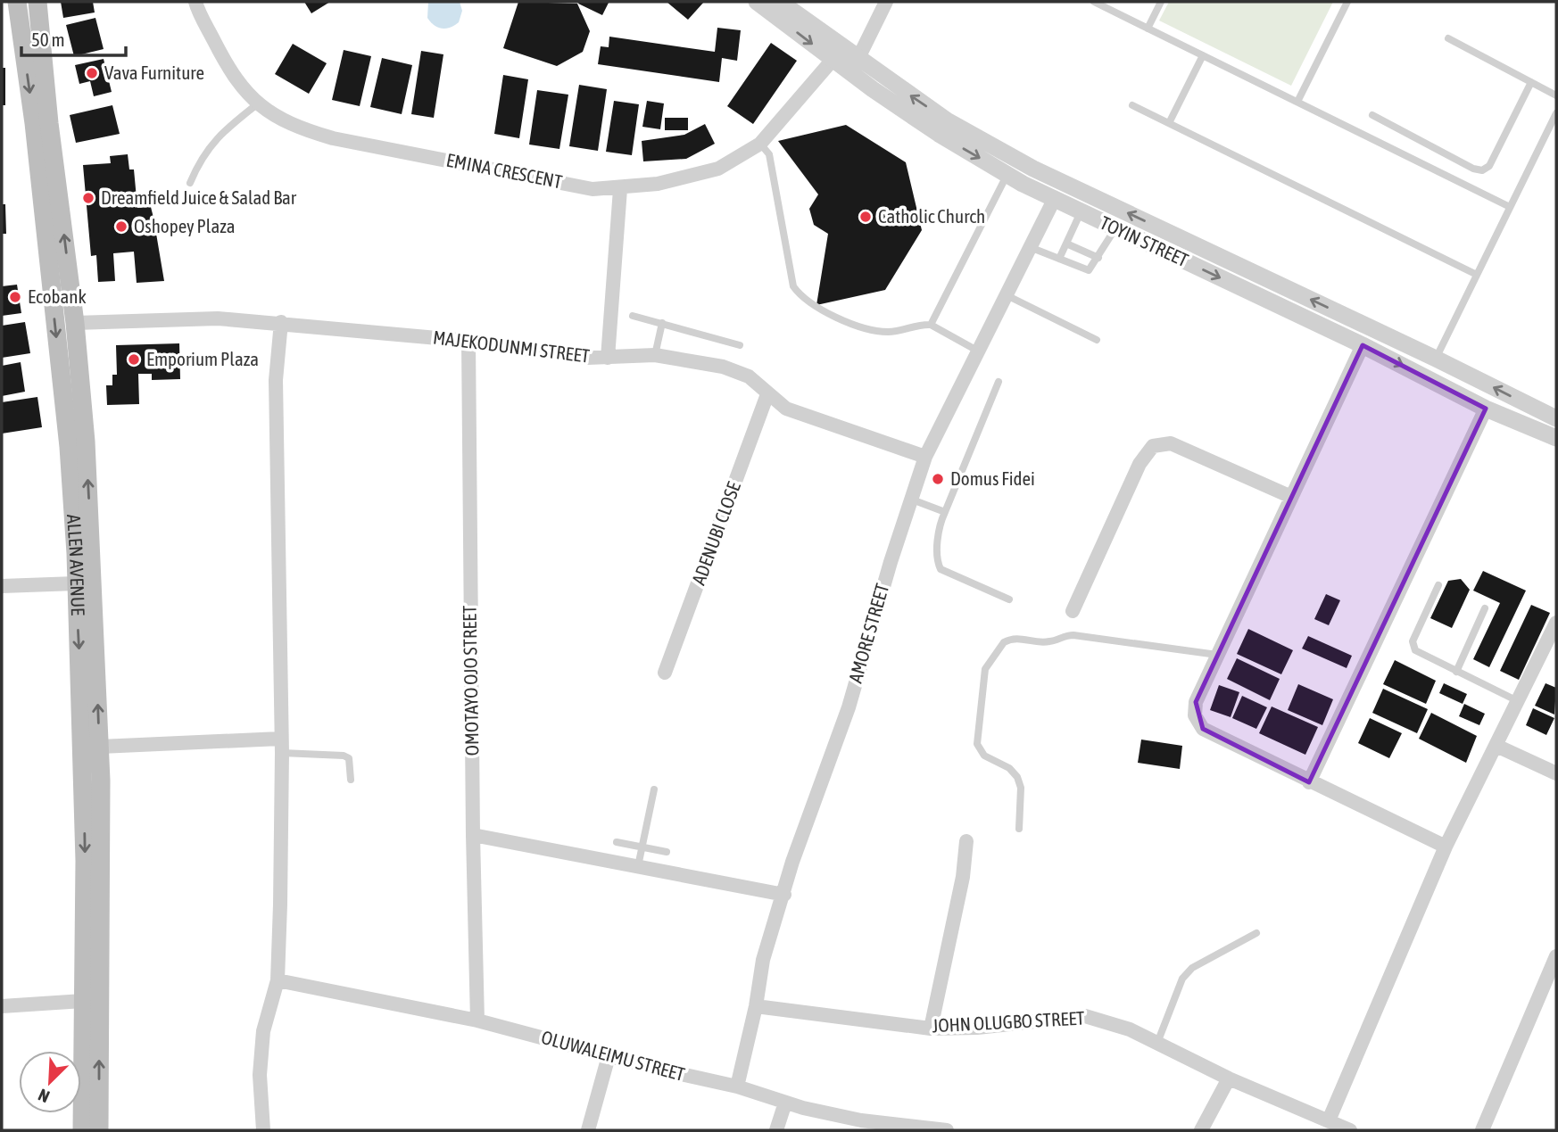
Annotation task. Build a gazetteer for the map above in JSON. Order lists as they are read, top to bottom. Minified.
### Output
{"streets":{"main road":["ALLEN AVENUE"],"street":["EMINA CRESCENT","TOYIN STREET","MAJEKODUNMI STREET","ADENUBI CLOSE","AMORE STREET","OMOTAYO OJO STREET","JOHN OLUGBO STREET","OLUWALEIMU STREET"]},"crossings":[["EMINA CRESCENT","TOYIN STREET"],["TOYIN STREET","AMORE STREET"],["MAJEKODUNMI STREET","ADENUBI CLOSE"],["MAJEKODUNMI STREET","ALLEN AVENUE"],["MAJEKODUNMI STREET","AMORE STREET"],["MAJEKODUNMI STREET","OMOTAYO OJO STREET"],["AMORE STREET","JOHN OLUGBO STREET"],["AMORE STREET","OLUWALEIMU STREET"],["OMOTAYO OJO STREET","OLUWALEIMU STREET"]],"places":["Vava Furniture","Dreamfield Juice & Salad Bar","Catholic Church","Oshopey Plaza","Ecobank","Emporium Plaza","Domus Fidei"],"scale_bar":"50 m","north":"bottom left"}
